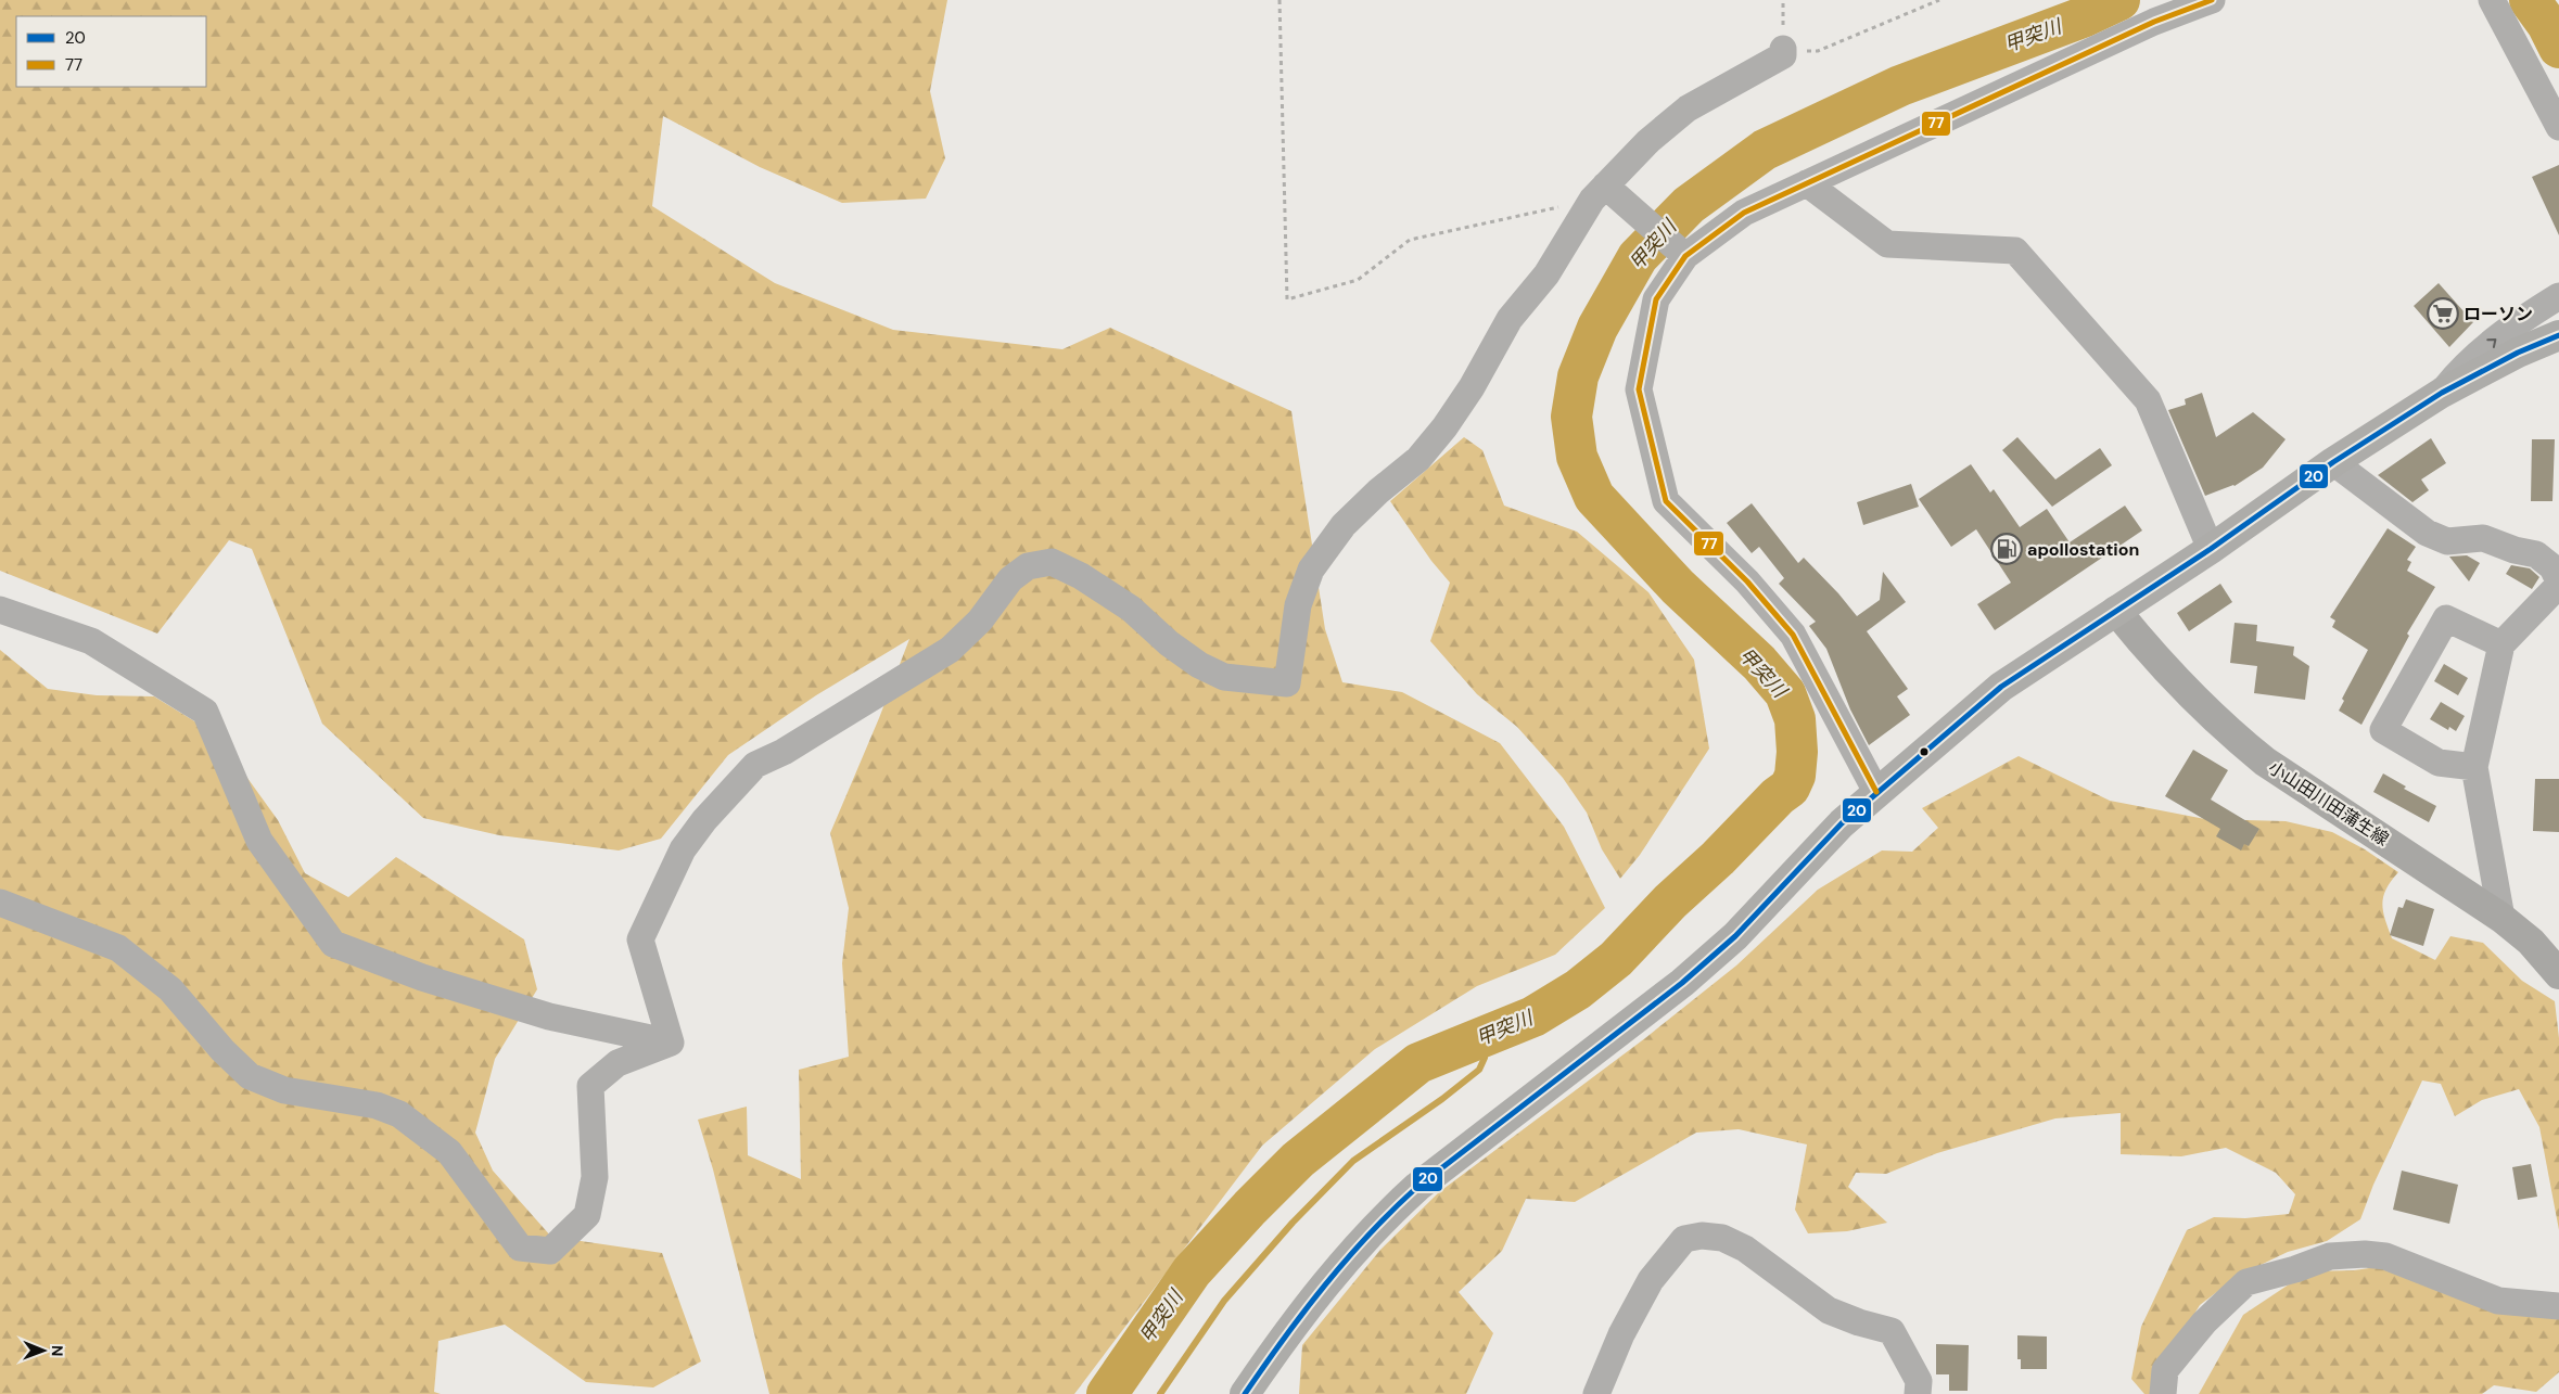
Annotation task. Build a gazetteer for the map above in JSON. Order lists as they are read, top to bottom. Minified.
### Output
{"streets":{"main road":["小山田川田蒲生線"]},"water":["甲突川"],"places":{"supermarket":["ローソン"],"fuel station":["apollostation"]},"lines":["transit line 77","transit line 20"],"legend":["20","77"],"north":"right"}
